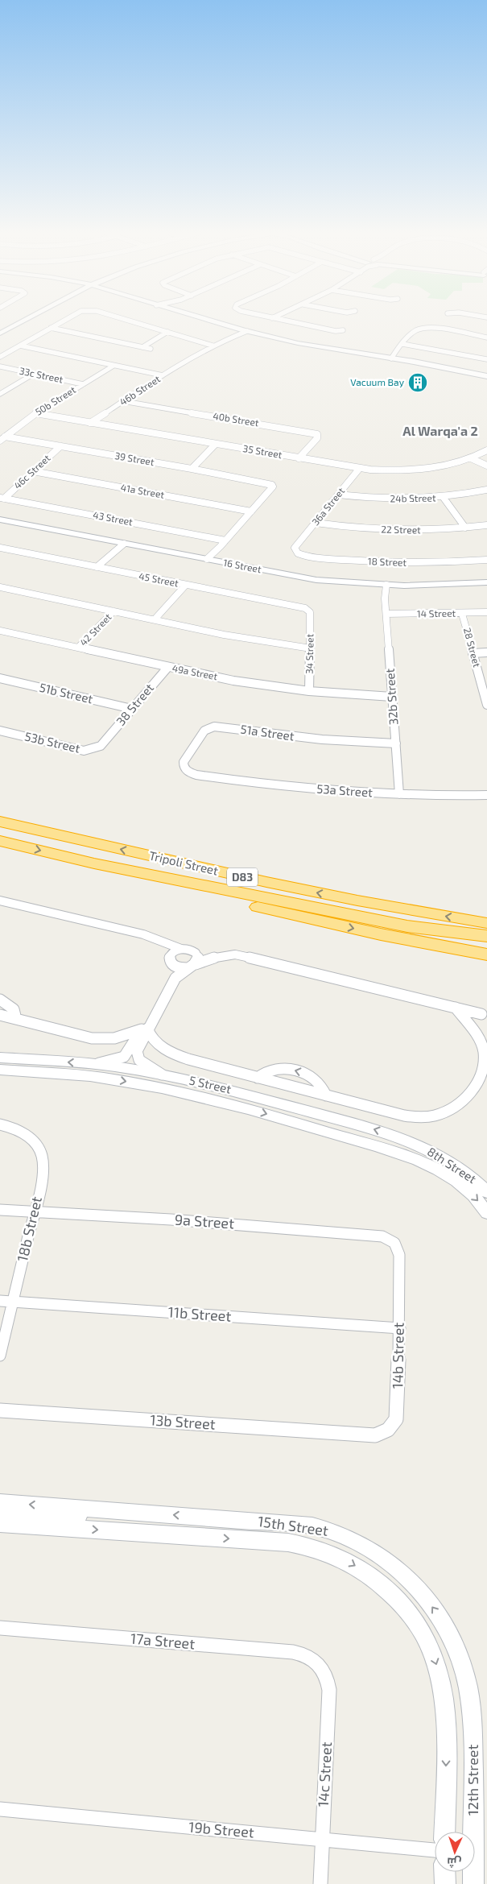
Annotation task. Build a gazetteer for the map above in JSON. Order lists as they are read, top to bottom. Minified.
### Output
{"streets":{"highway":["Tripoli Street","D83"],"street":["33c Street","46b Street","50b Street","40b Street","35 Street","39 Street","46c Street","41a Street","24b Street","36a Street","43 Street","22 Street","18 Street","16 Street","45 Street","14 Street","42 Street","28 Street","34 Street","49a Street","51b Street","32b Street","38 Street","51a Street","53b Street","53a Street","5 Street","8th Street","9a Street","18b Street","11b Street","14b Street","13b Street","15th Street","17a Street","14c Street","19b Street"]},"crossings":[["33c Street","50b Street"],["46b Street","40b Street"],["46b Street","35 Street"],["50b Street","35 Street"],["50b Street","39 Street"],["40b Street","35 Street"],["35 Street","36a Street"],["39 Street","46c Street"],["39 Street","41a Street"],["46c Street","41a Street"],["46c Street","43 Street"],["24b Street","36a Street"],["36a Street","22 Street"],["36a Street","18 Street"],["16 Street","32b Street"],["45 Street","34 Street"],["14 Street","28 Street"],["14 Street","32b Street"],["42 Street","49a Street"],["34 Street","49a Street"],["49a Street","32b Street"],["49a Street","38 Street"],["51b Street","38 Street"],["32b Street","51a Street"],["32b Street","53a Street"],["38 Street","53b Street"],["51a Street","53a Street"],["5 Street","8th Street"],["9a Street","18b Street"],["9a Street","14b Street"],["18b Street","11b Street"],["11b Street","14b Street"],["14b Street","13b Street"],["17a Street","14c Street"],["14c Street","19b Street"]],"districts":["Al Warqa'a 2"],"places":{"building":["Vacuum Bay"]},"north":"bottom"}
